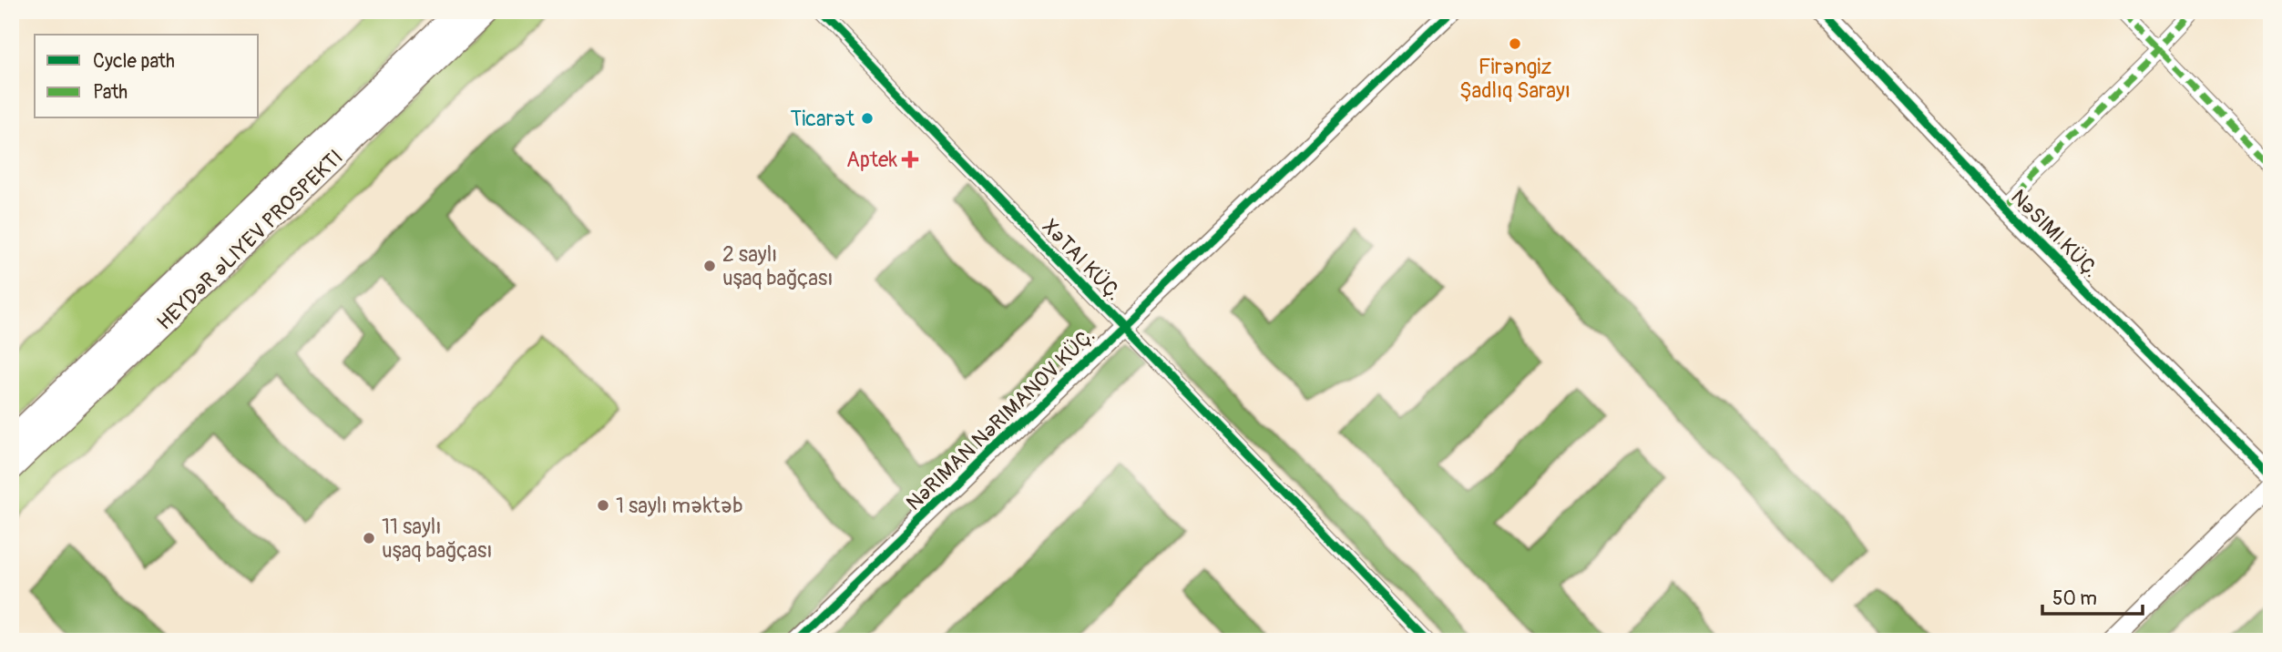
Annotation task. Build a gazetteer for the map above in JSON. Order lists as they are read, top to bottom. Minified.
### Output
{"streets":{"main road":["HEYDƏR ƏLIYEV PROSPEKTI"],"street":["NƏSIMI KÜÇ.","XƏTAI KÜÇ.","NƏRIMAN NƏRIMANOV KÜÇ."]},"crossings":[["XƏTAI KÜÇ.","NƏRIMAN NƏRIMANOV KÜÇ."]],"places":{"other":["Firəngiz Şadlıq Sarayı","Ticarət","2 saylı uşaq bağçası","1 saylı məktəb","11 saylı uşaq bağçası"],"health":["Aptek"]},"legend":["Cycle path","Path"],"scale_bar":"50 m"}
